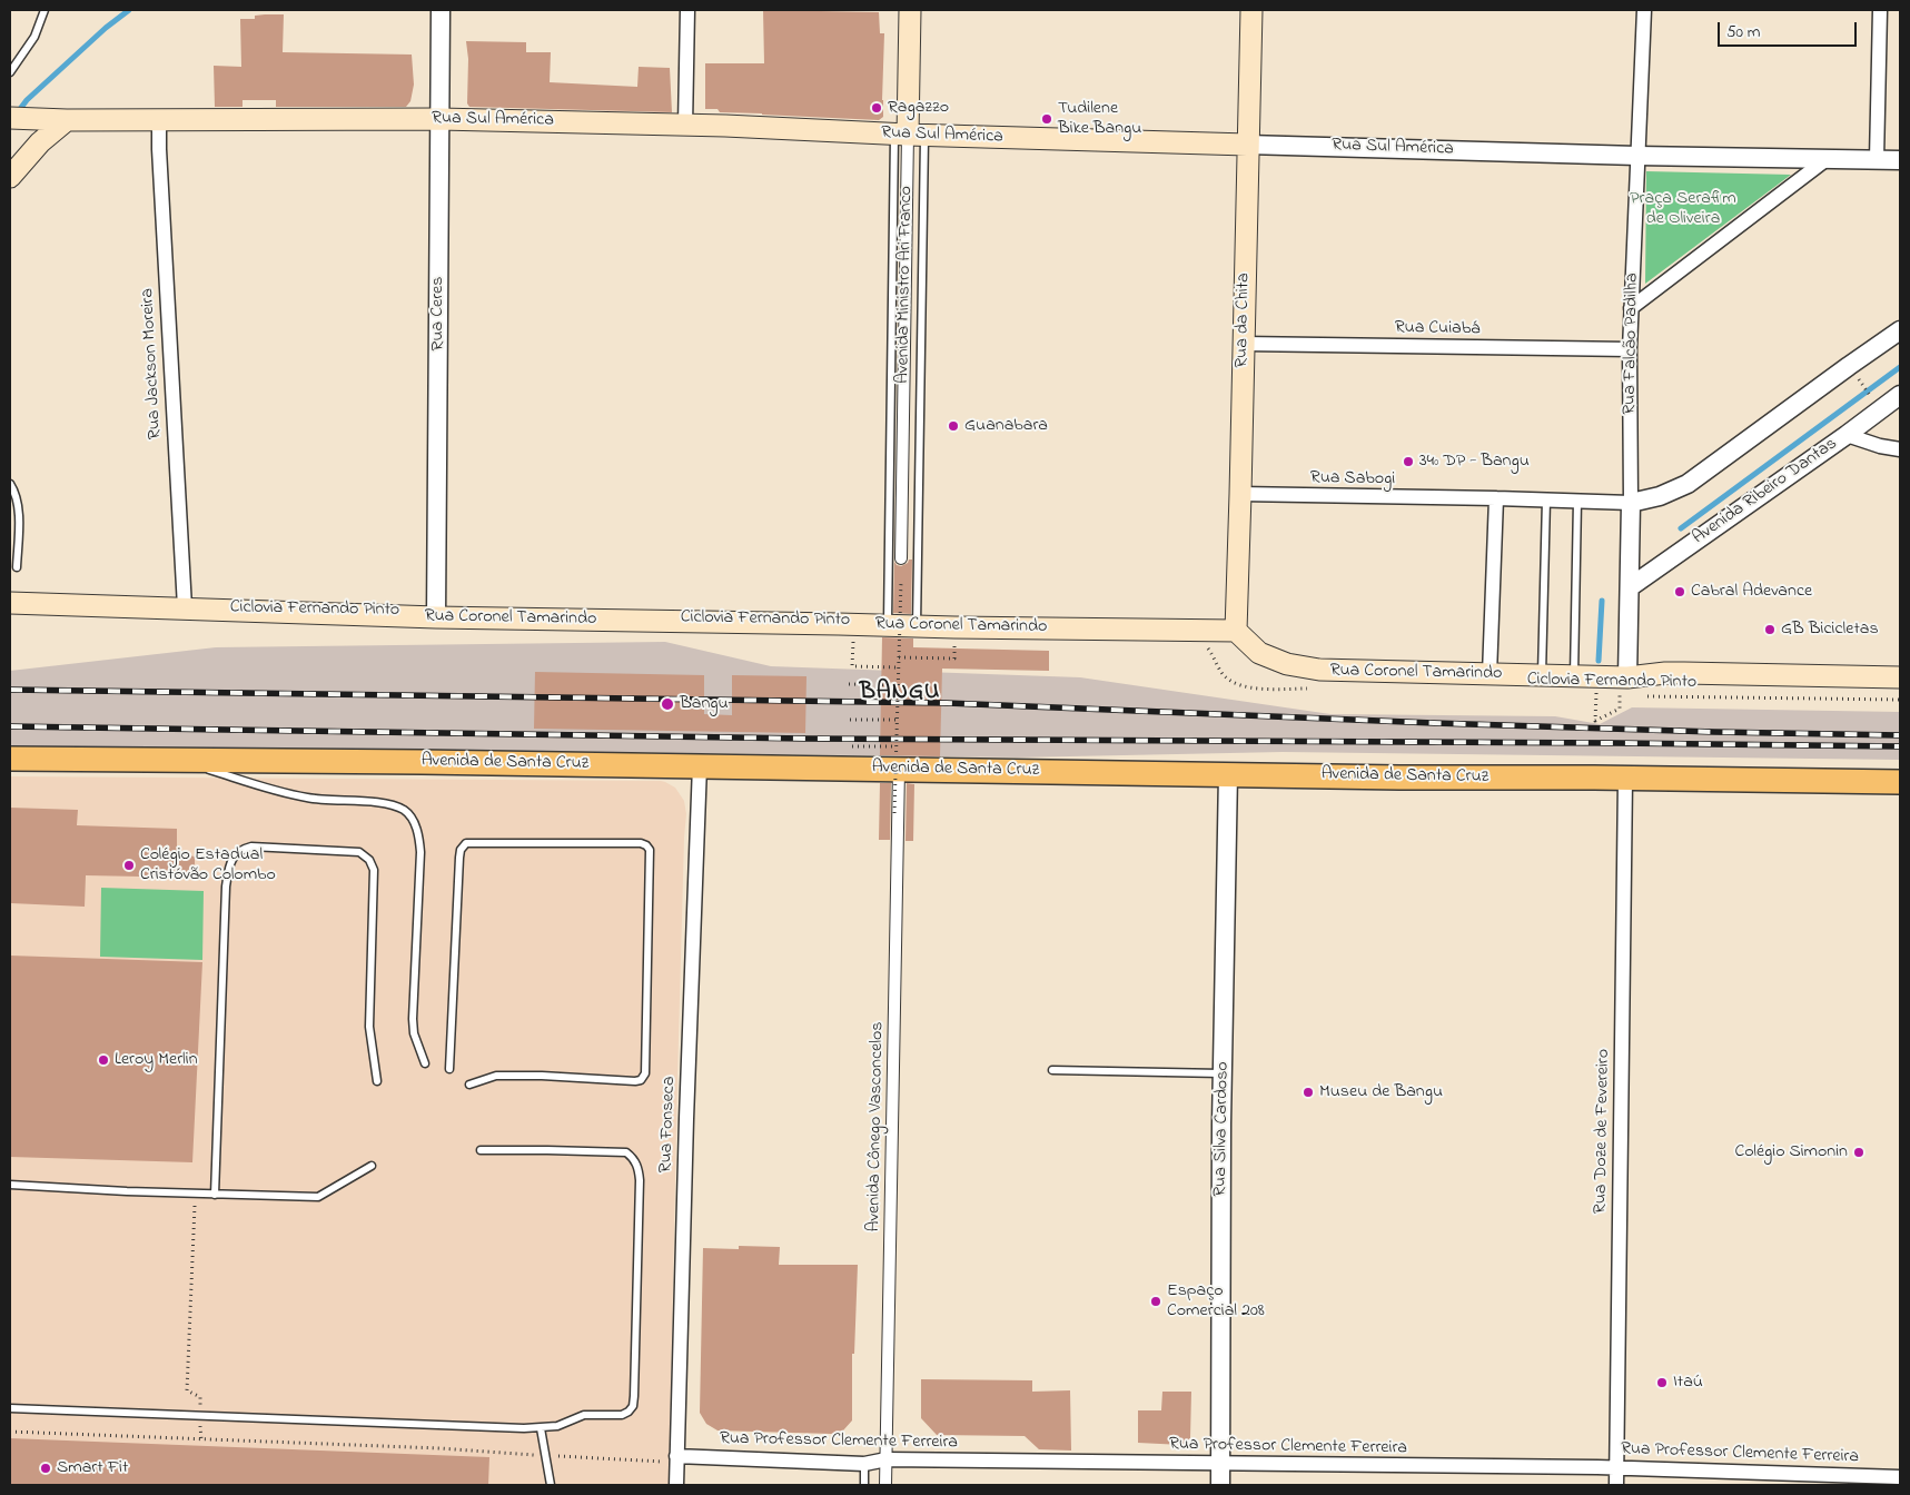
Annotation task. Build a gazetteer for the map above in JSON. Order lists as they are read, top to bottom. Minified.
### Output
{"streets":{"main road":["Rua Sul América","Avenida Ministro Ari Franco","Rua da Chita","Rua Coronel Tamarindo","Avenida de Santa Cruz"],"street":["Rua Ceres","Rua Cuiabá","Rua Falcão Padilha","Rua Jackson Moreira","Rua Sabogi","Avenida Ribeiro Dantas","Rua Fonseca","Avenida Cônego Vasconcelos","Rua Silva Cardoso","Rua Doze de Fevereiro","Rua Professor Clemente Ferreira"],"path":["Ciclovia Fernando Pinto"]},"crossings":[["Rua Sul América","Avenida Ministro Ari Franco"],["Rua Sul América","Rua Ceres"],["Rua Sul América","Rua da Chita"],["Rua Sul América","Rua Falcão Padilha"],["Rua Sul América","Rua Jackson Moreira"],["Rua Ceres","Rua Coronel Tamarindo"],["Rua da Chita","Rua Cuiabá"],["Rua da Chita","Rua Sabogi"],["Rua da Chita","Rua Coronel Tamarindo"],["Rua Cuiabá","Rua Falcão Padilha"],["Rua Falcão Padilha","Rua Sabogi"],["Rua Falcão Padilha","Avenida Ribeiro Dantas"],["Rua Falcão Padilha","Rua Coronel Tamarindo"],["Rua Jackson Moreira","Rua Coronel Tamarindo"],["Avenida de Santa Cruz","Rua Fonseca"],["Avenida de Santa Cruz","Avenida Cônego Vasconcelos"],["Avenida de Santa Cruz","Rua Silva Cardoso"],["Avenida de Santa Cruz","Rua Doze de Fevereiro"],["Rua Fonseca","Rua Professor Clemente Ferreira"],["Avenida Cônego Vasconcelos","Rua Professor Clemente Ferreira"],["Rua Silva Cardoso","Rua Professor Clemente Ferreira"],["Rua Doze de Fevereiro","Rua Professor Clemente Ferreira"]],"districts":["BANGU"],"parks":["Praça Serafim de Oliveira"],"places":["Ragazzo","Tudilene Bike Bangu","Guanabara","34º DP - Bangu","Cabral Adevance","GB Bicicletas","Bangu","Colégio Estadual Cristóvão Colombo","Leroy Merlin","Museu de Bangu","Colégio Simonin","Espaço Comercial 208","Itaú","Smart Fit"],"scale_bar":"50 m"}
